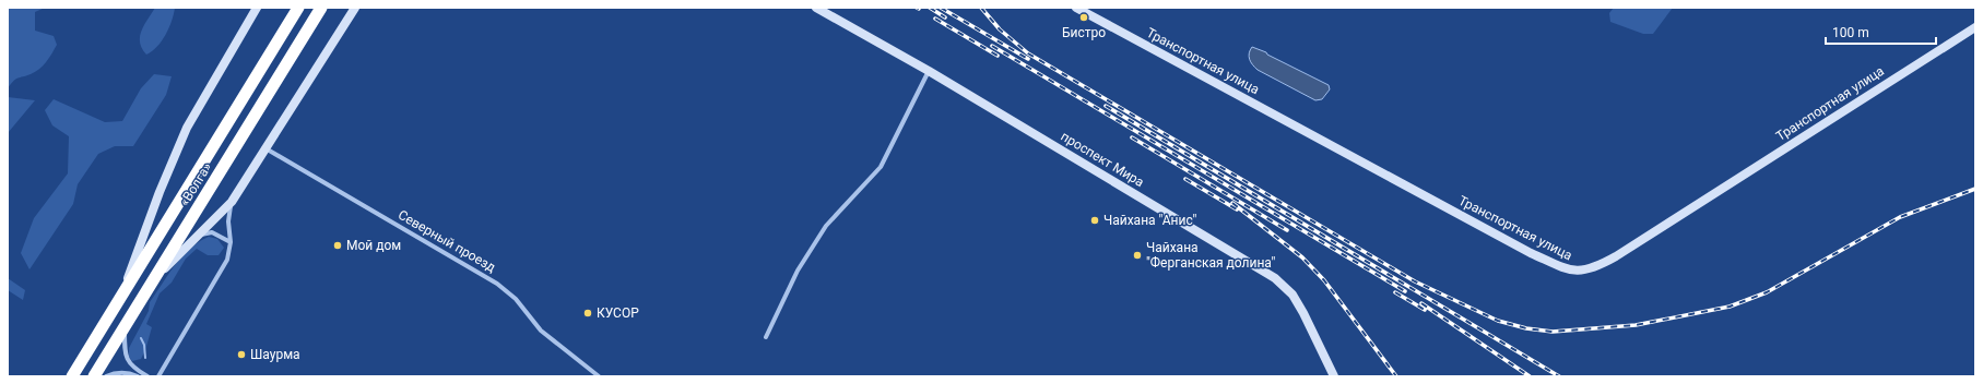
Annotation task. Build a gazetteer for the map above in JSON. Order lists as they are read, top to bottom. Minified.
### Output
{"streets":{"highway":["«Волга»"],"street":["Транспортная улица","проспект Мира","Северный проезд"]},"places":["Бистро","Чайхана \"Анис\"","Мой дом","Чайхана \"Ферганская долина\"","КУСОР","Шаурма"],"scale_bar":"100 m"}
